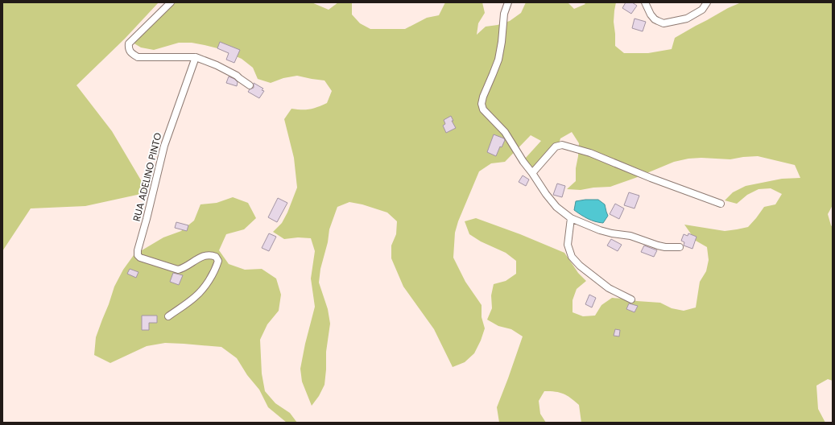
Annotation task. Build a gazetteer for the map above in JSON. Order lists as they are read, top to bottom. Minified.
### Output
{"streets":{"street":["RUA ADELINO PINTO"]}}
